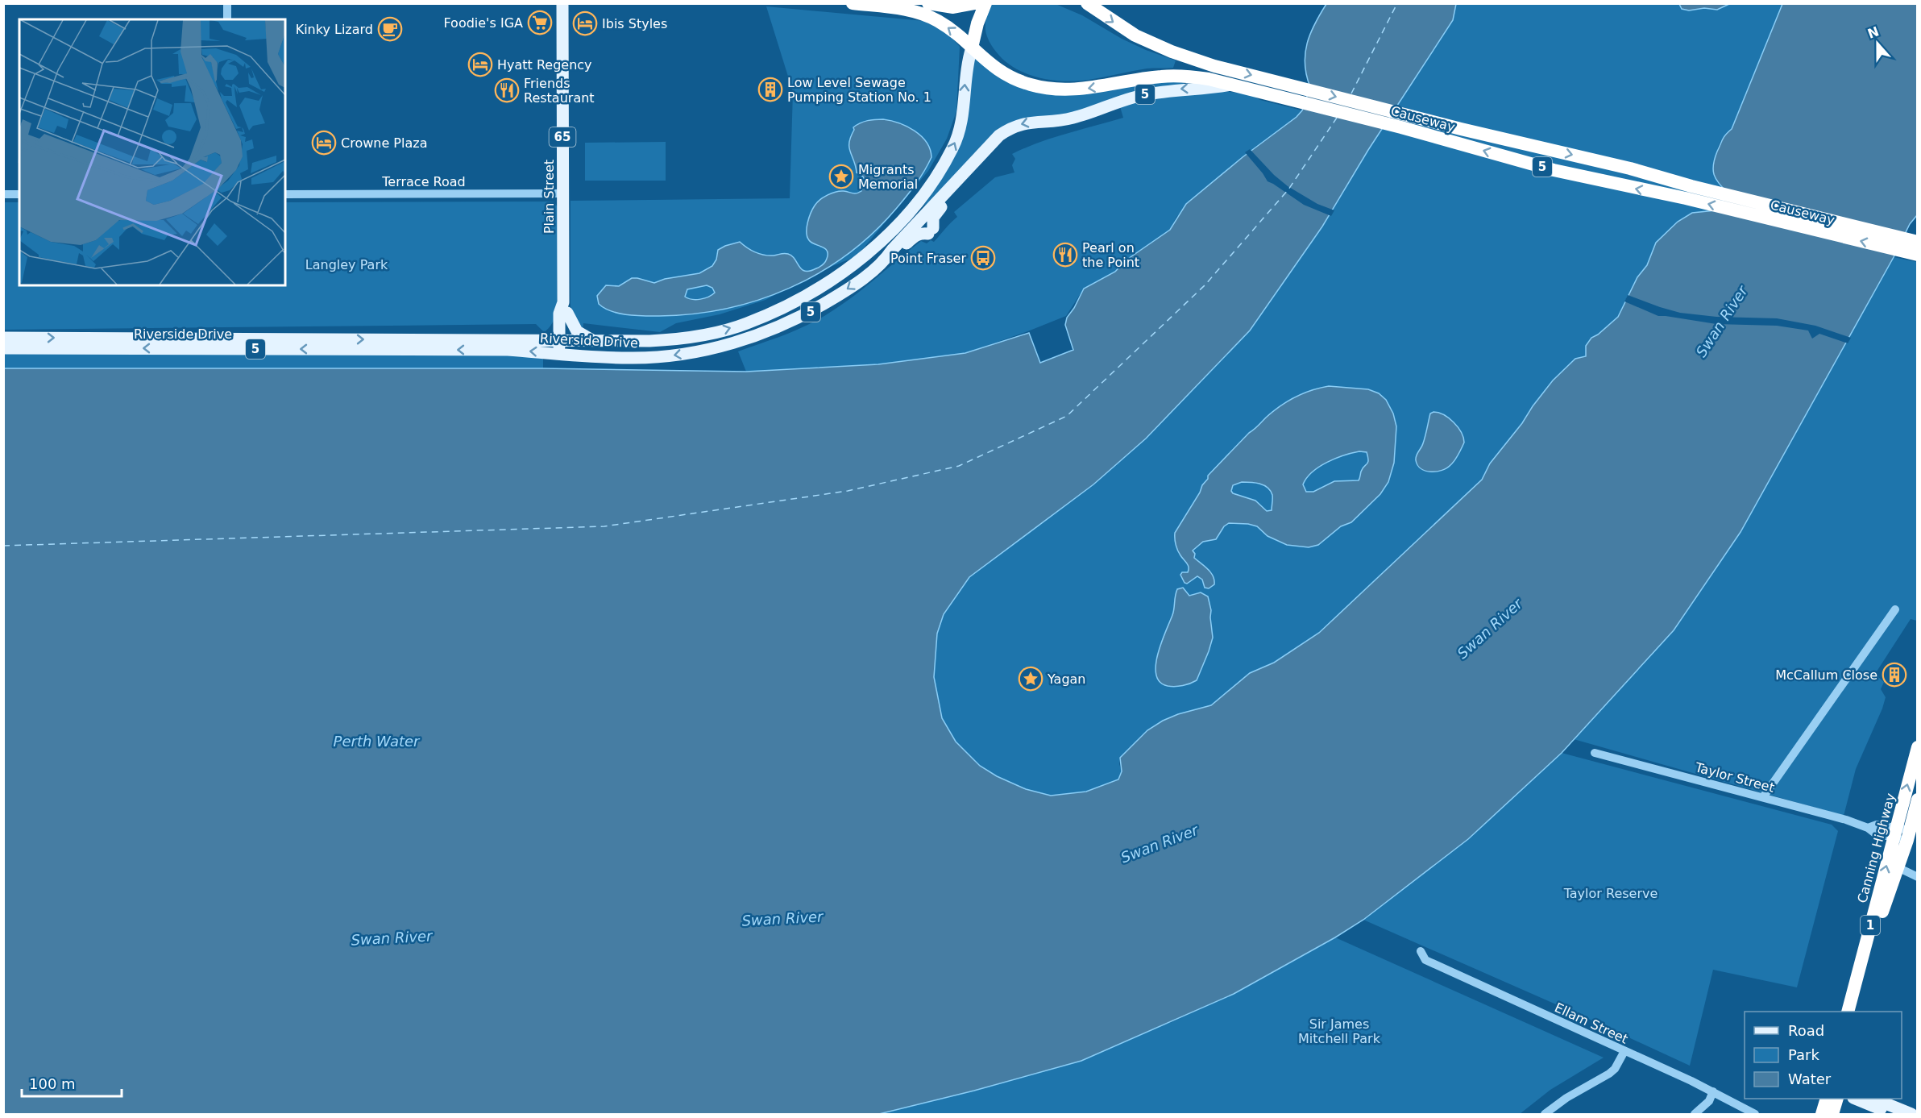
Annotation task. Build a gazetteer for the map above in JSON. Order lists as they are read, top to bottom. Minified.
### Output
{"streets":{"highway":["5","Causeway","Canning Highway","1"],"main road":["65","Plain Street","Riverside Drive"],"street":["Terrace Road","Taylor Street","Ellam Street"]},"crossings":[["5","Causeway"],["5","Riverside Drive"],["Causeway","Riverside Drive"],["Terrace Road","Plain Street"],["Plain Street","Riverside Drive"],["Taylor Street","Canning Highway"]],"water":["Swan River","Perth Water"],"parks":["Langley Park","Taylor Reserve","Sir James Mitchell Park"],"places":{"supermarket":["Foodie's IGA"],"hotel":["Ibis Styles","Hyatt Regency","Crowne Plaza"],"cafe":["Kinky Lizard"],"building":["Low Level Sewage Pumping Station No. 1","McCallum Close"],"restaurant":["Friends Restaurant","Pearl on the Point"],"place":["Migrants Memorial","Yagan"],"bus stop":["Point Fraser"]},"legend":["Road","Park","Water"],"scale_bar":"100 m","north":"top"}
